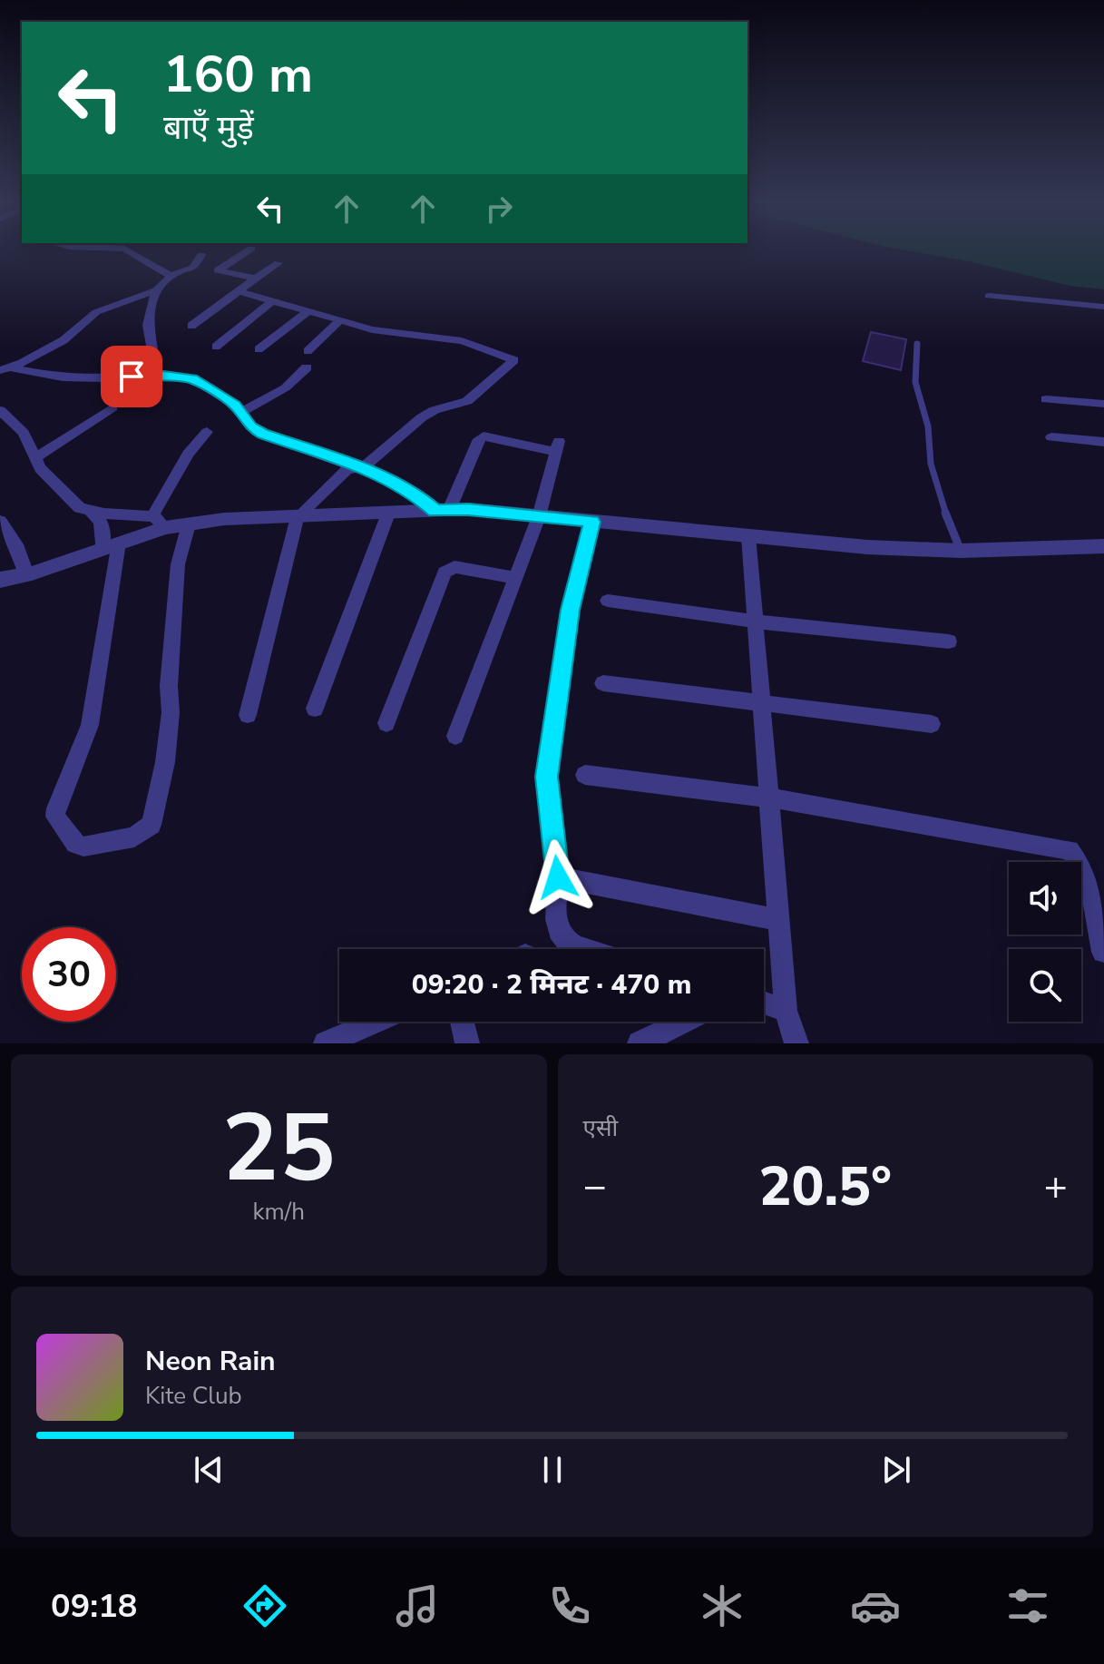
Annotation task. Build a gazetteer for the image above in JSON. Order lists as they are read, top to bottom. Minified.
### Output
{"page":{"turn":["160 m","बाएँ मुड़ें"],"limit":"30","trip":"09:20 · 2 मिनट · 470 m","tile":[["25","km/h"],"एसी"],"heat":["−","20.5°","+"],"song":["Neon Rain","Kite Club"],"tabs":"09:18"}}
